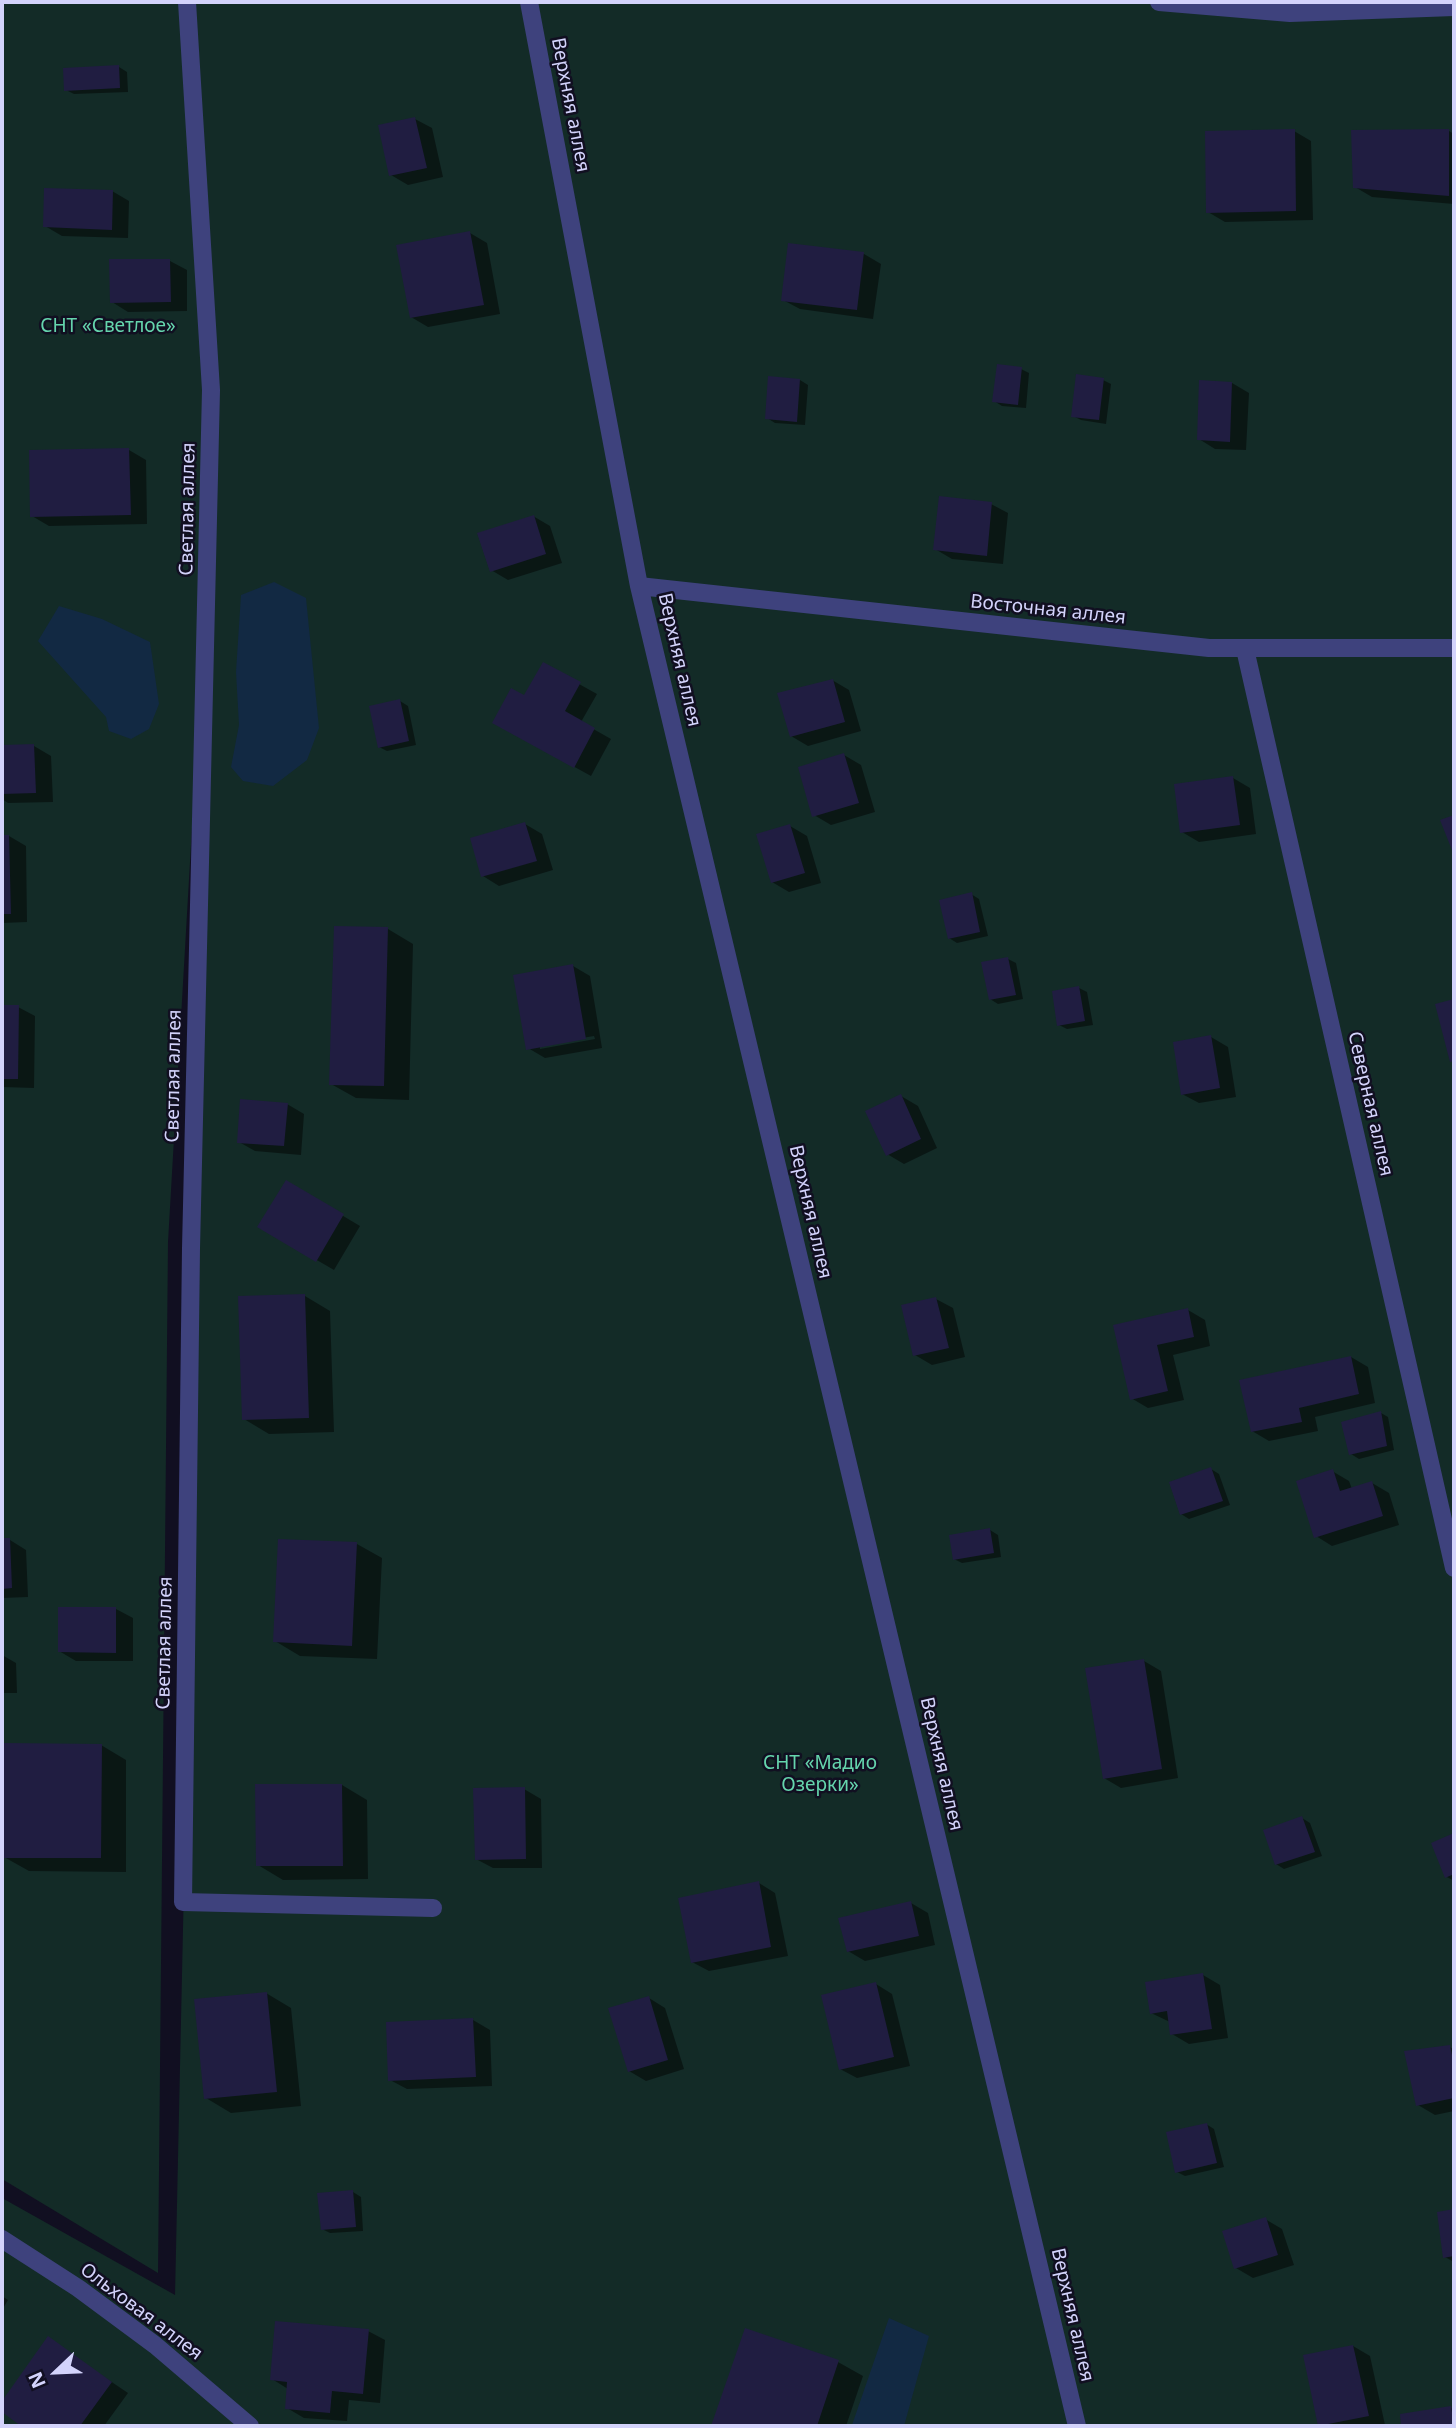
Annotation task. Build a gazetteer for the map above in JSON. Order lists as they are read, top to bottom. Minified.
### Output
{"streets":{"street":["Верхняя аллея","Светлая аллея","Восточная аллея","Северная аллея","Ольховая аллея"]},"crossings":[["Верхняя аллея","Восточная аллея"],["Восточная аллея","Северная аллея"]],"parks":["СНТ «Светлое»","СНТ «Мадио Озерки»"],"north":"bottom left"}
